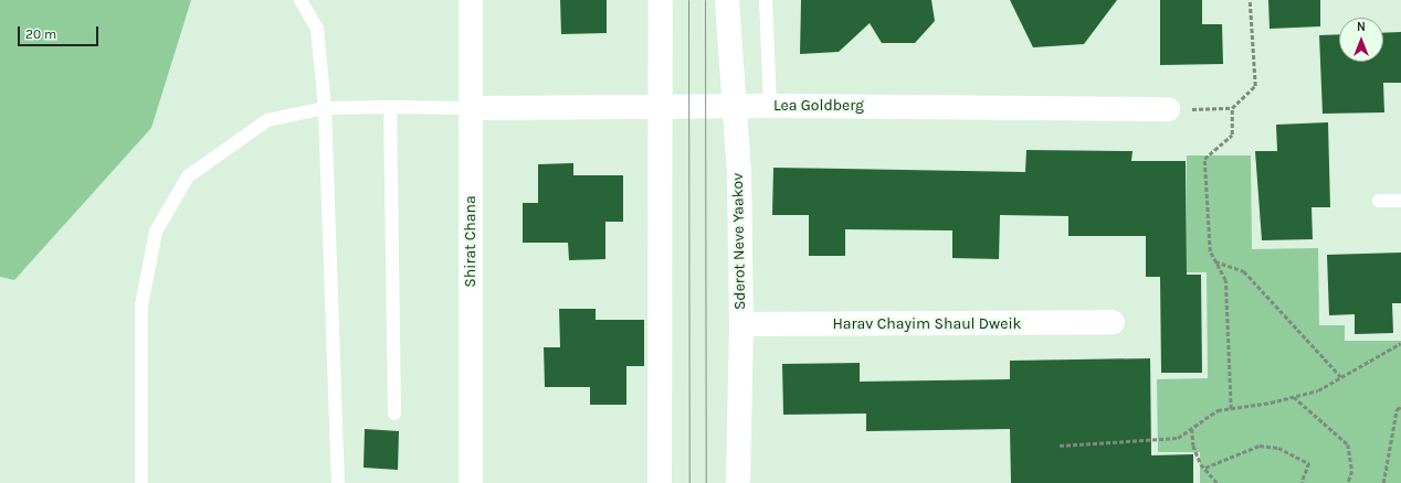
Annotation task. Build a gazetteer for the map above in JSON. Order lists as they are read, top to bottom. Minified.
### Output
{"streets":{"street":["Lea Goldberg","Shirat Chana","Sderot Neve Yaakov","Harav Chayim Shaul Dweik"]},"crossings":[["Lea Goldberg","Shirat Chana"],["Lea Goldberg","Sderot Neve Yaakov"],["Sderot Neve Yaakov","Harav Chayim Shaul Dweik"]],"scale_bar":"20 m","north":"top"}
